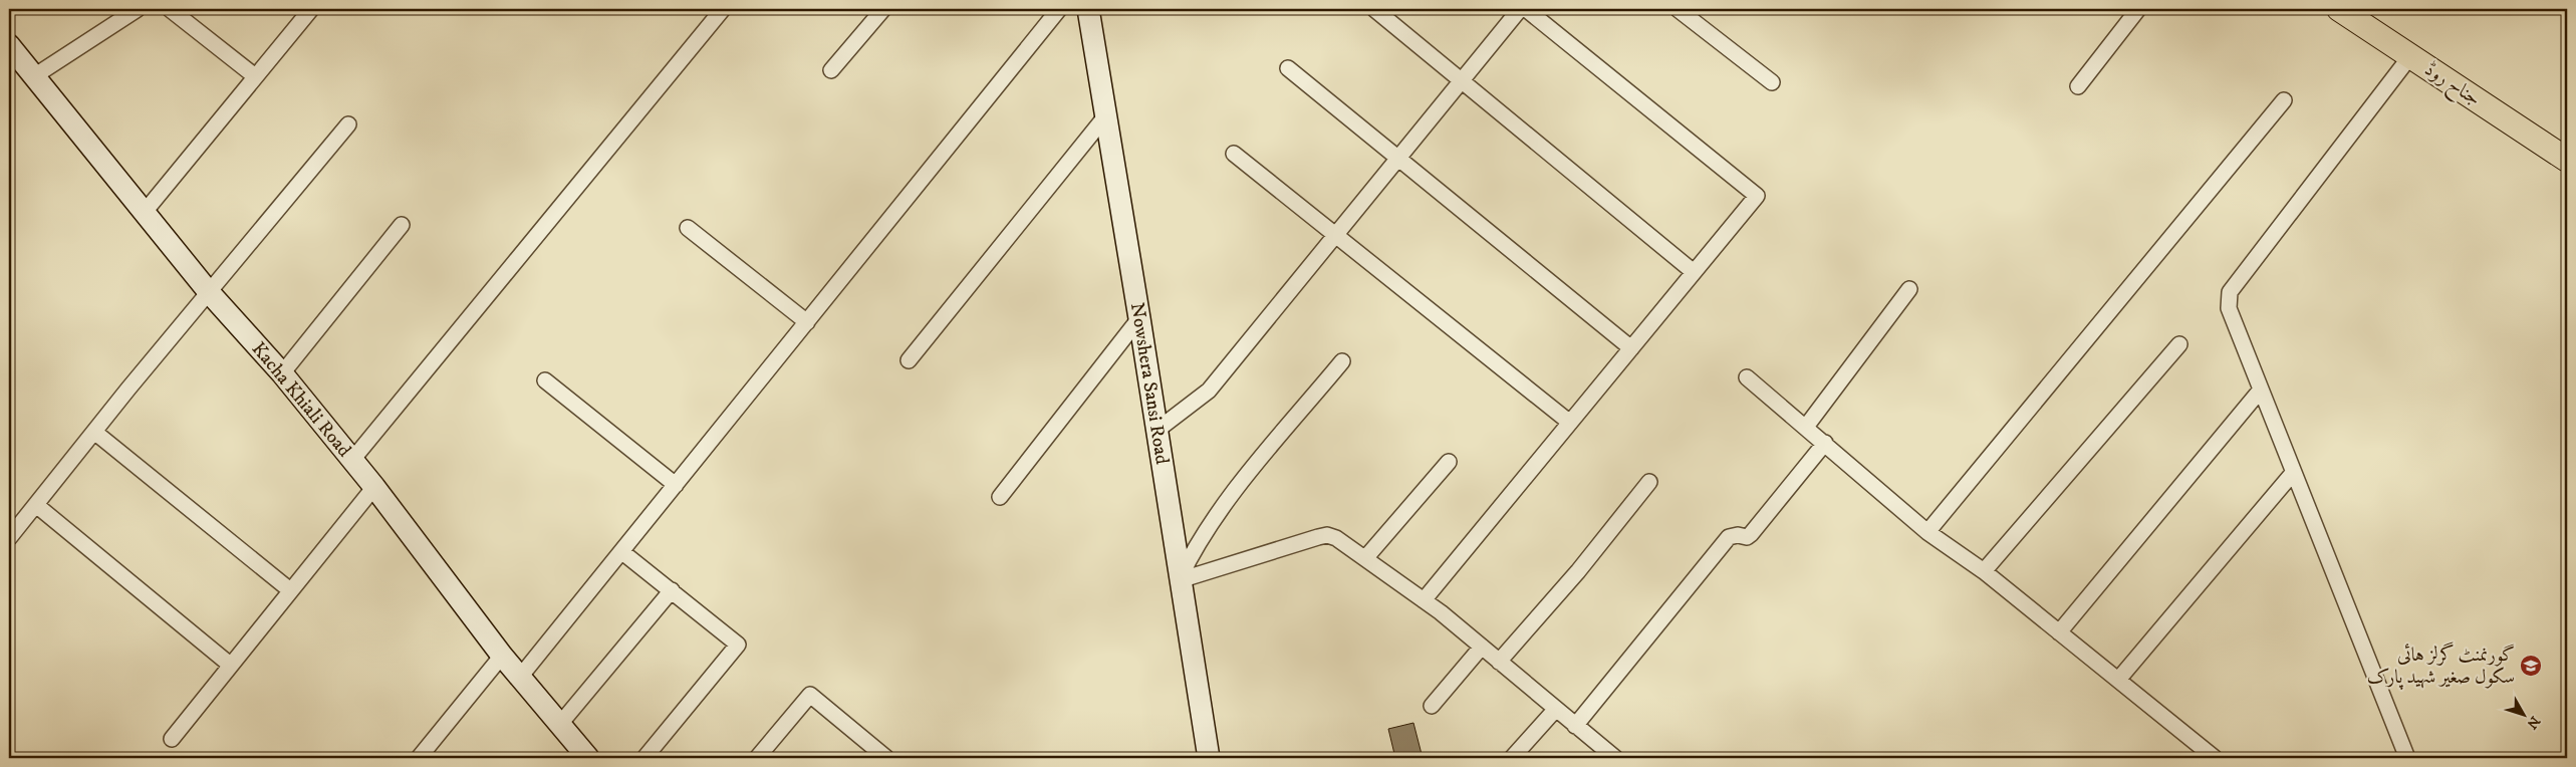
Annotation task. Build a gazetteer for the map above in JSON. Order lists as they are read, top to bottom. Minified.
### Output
{"streets":{"main road":["جناح روڈ"],"street":["Nowshera Sansi Road","Kacha Khiali Road"]},"places":{"school or university":["گورنمنٹ گرلز ہائی سکول صغیر شہید پارک"]},"north":"bottom right"}
